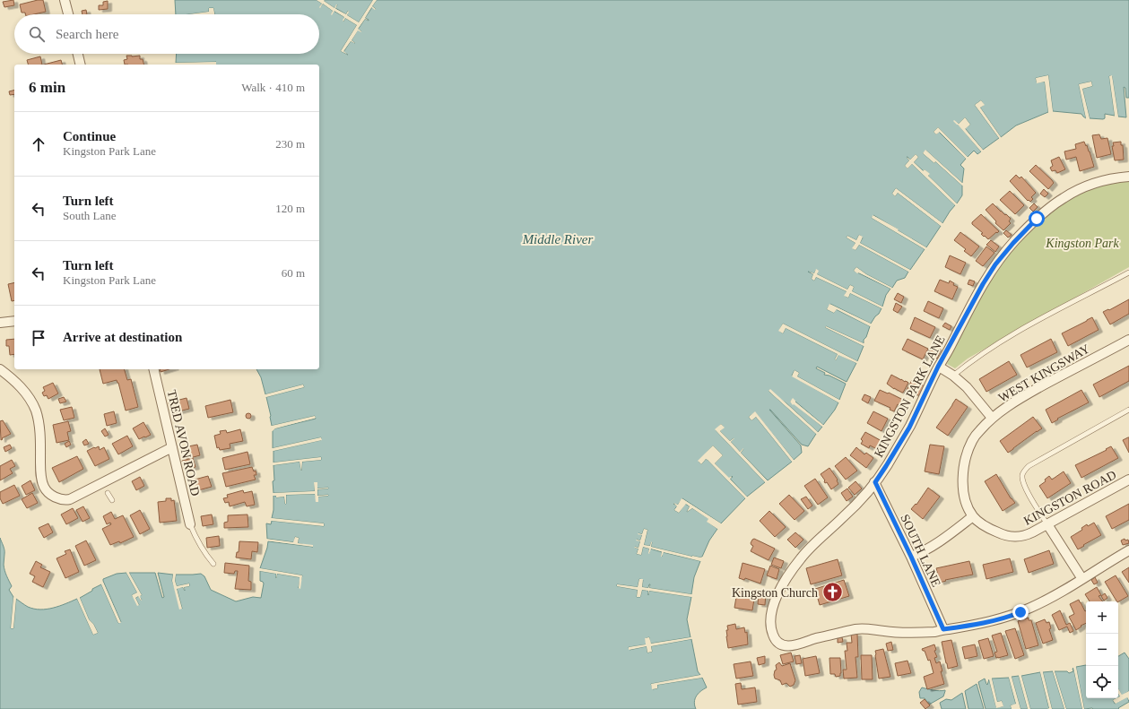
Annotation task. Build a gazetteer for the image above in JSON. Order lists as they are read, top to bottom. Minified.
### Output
{"streets":{"street":["WEST KINGSWAY","KINGSTON PARK LANE","TRED AVON ROAD","KINGSTON ROAD","SOUTH LANE"]},"crossings":[["WEST KINGSWAY","KINGSTON ROAD"],["KINGSTON PARK LANE","SOUTH LANE"]],"water":["Middle River"],"parks":["Kingston Park"],"places":{"church":["Kingston Church"]},"page":{"search":"Search here","heading":["6 min","Walk · 410 m"],"list":[["Continue","Kingston Park Lane","230 m"],["Turn left","South Lane","120 m"],["Turn left","Kingston Park Lane","60 m"],"Arrive at destination"],"map_buttons":["+","−"]}}
